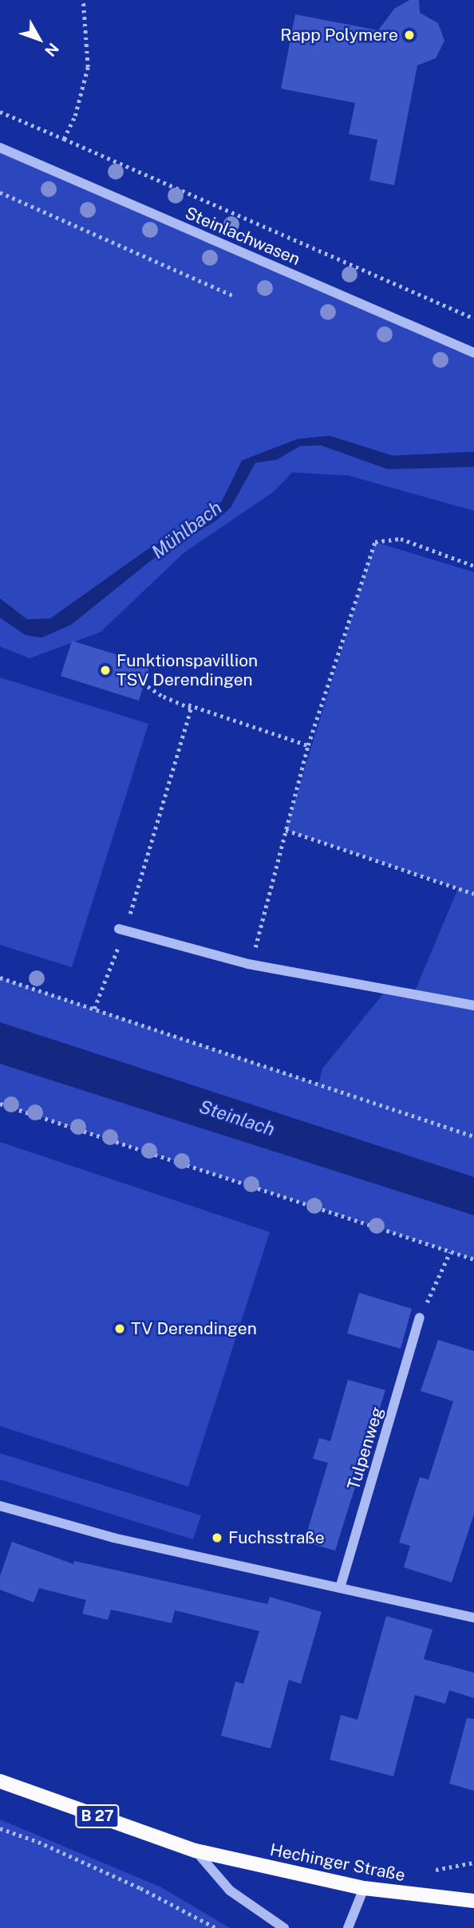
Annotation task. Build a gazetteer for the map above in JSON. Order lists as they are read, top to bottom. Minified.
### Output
{"streets":{"main road":["B 27","Hechinger Straße"],"street":["Steinlachwasen","Tulpenweg"]},"water":["Mühlbach","Steinlach"],"places":["Rapp Polymere","Funktionspavillion TSV Derendingen","TV Derendingen","Fuchsstraße"],"north":"bottom right"}
